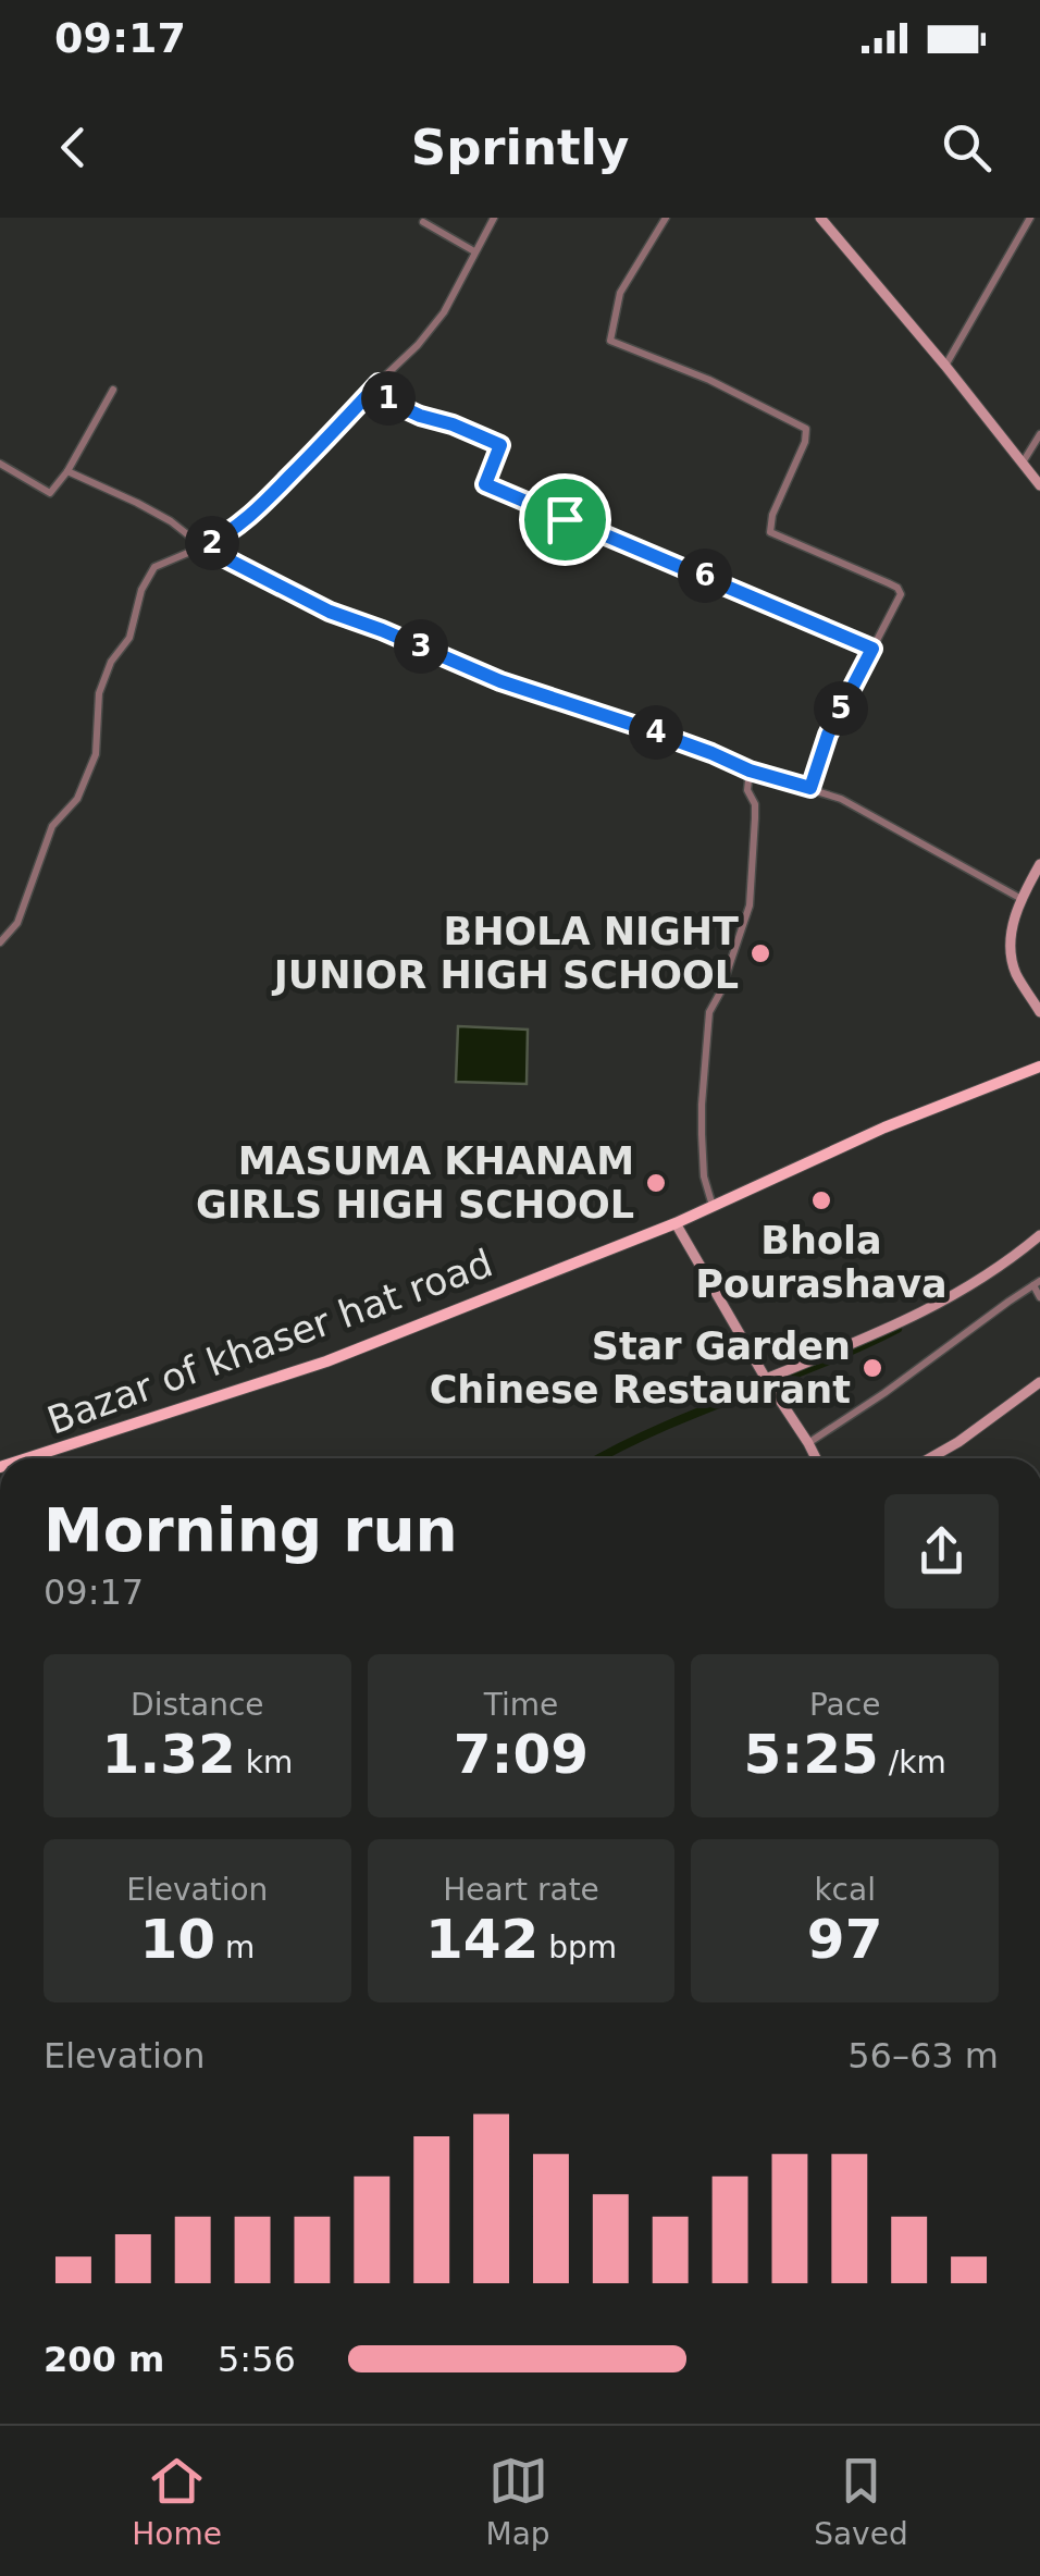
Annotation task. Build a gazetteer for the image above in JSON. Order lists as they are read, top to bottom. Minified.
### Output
{"streets":{"main road":["Bazar of khaser hat road"]},"places":["BHOLA NIGHT JUNIOR HIGH SCHOOL","MASUMA KHANAM GIRLS HIGH SCHOOL","Bhola Pourashava","Star Garden Chinese Restaurant"],"page":{"status":"09:17","header":"Sprintly","pins":["1","2","6","3","5","4"],"heading":["Morning run","09:17"],"stats":[["Distance","1.32 km"],["Time","7:09"],["Pace","5:25 /km"],["Elevation","10 m"],["Heart rate","142 bpm"],["kcal","97"]],"chart":["Elevation","56–63 m"],"list":[{"name":"200 m","note":"5:56"}],"tabs":["Home","Map","Saved"]}}
